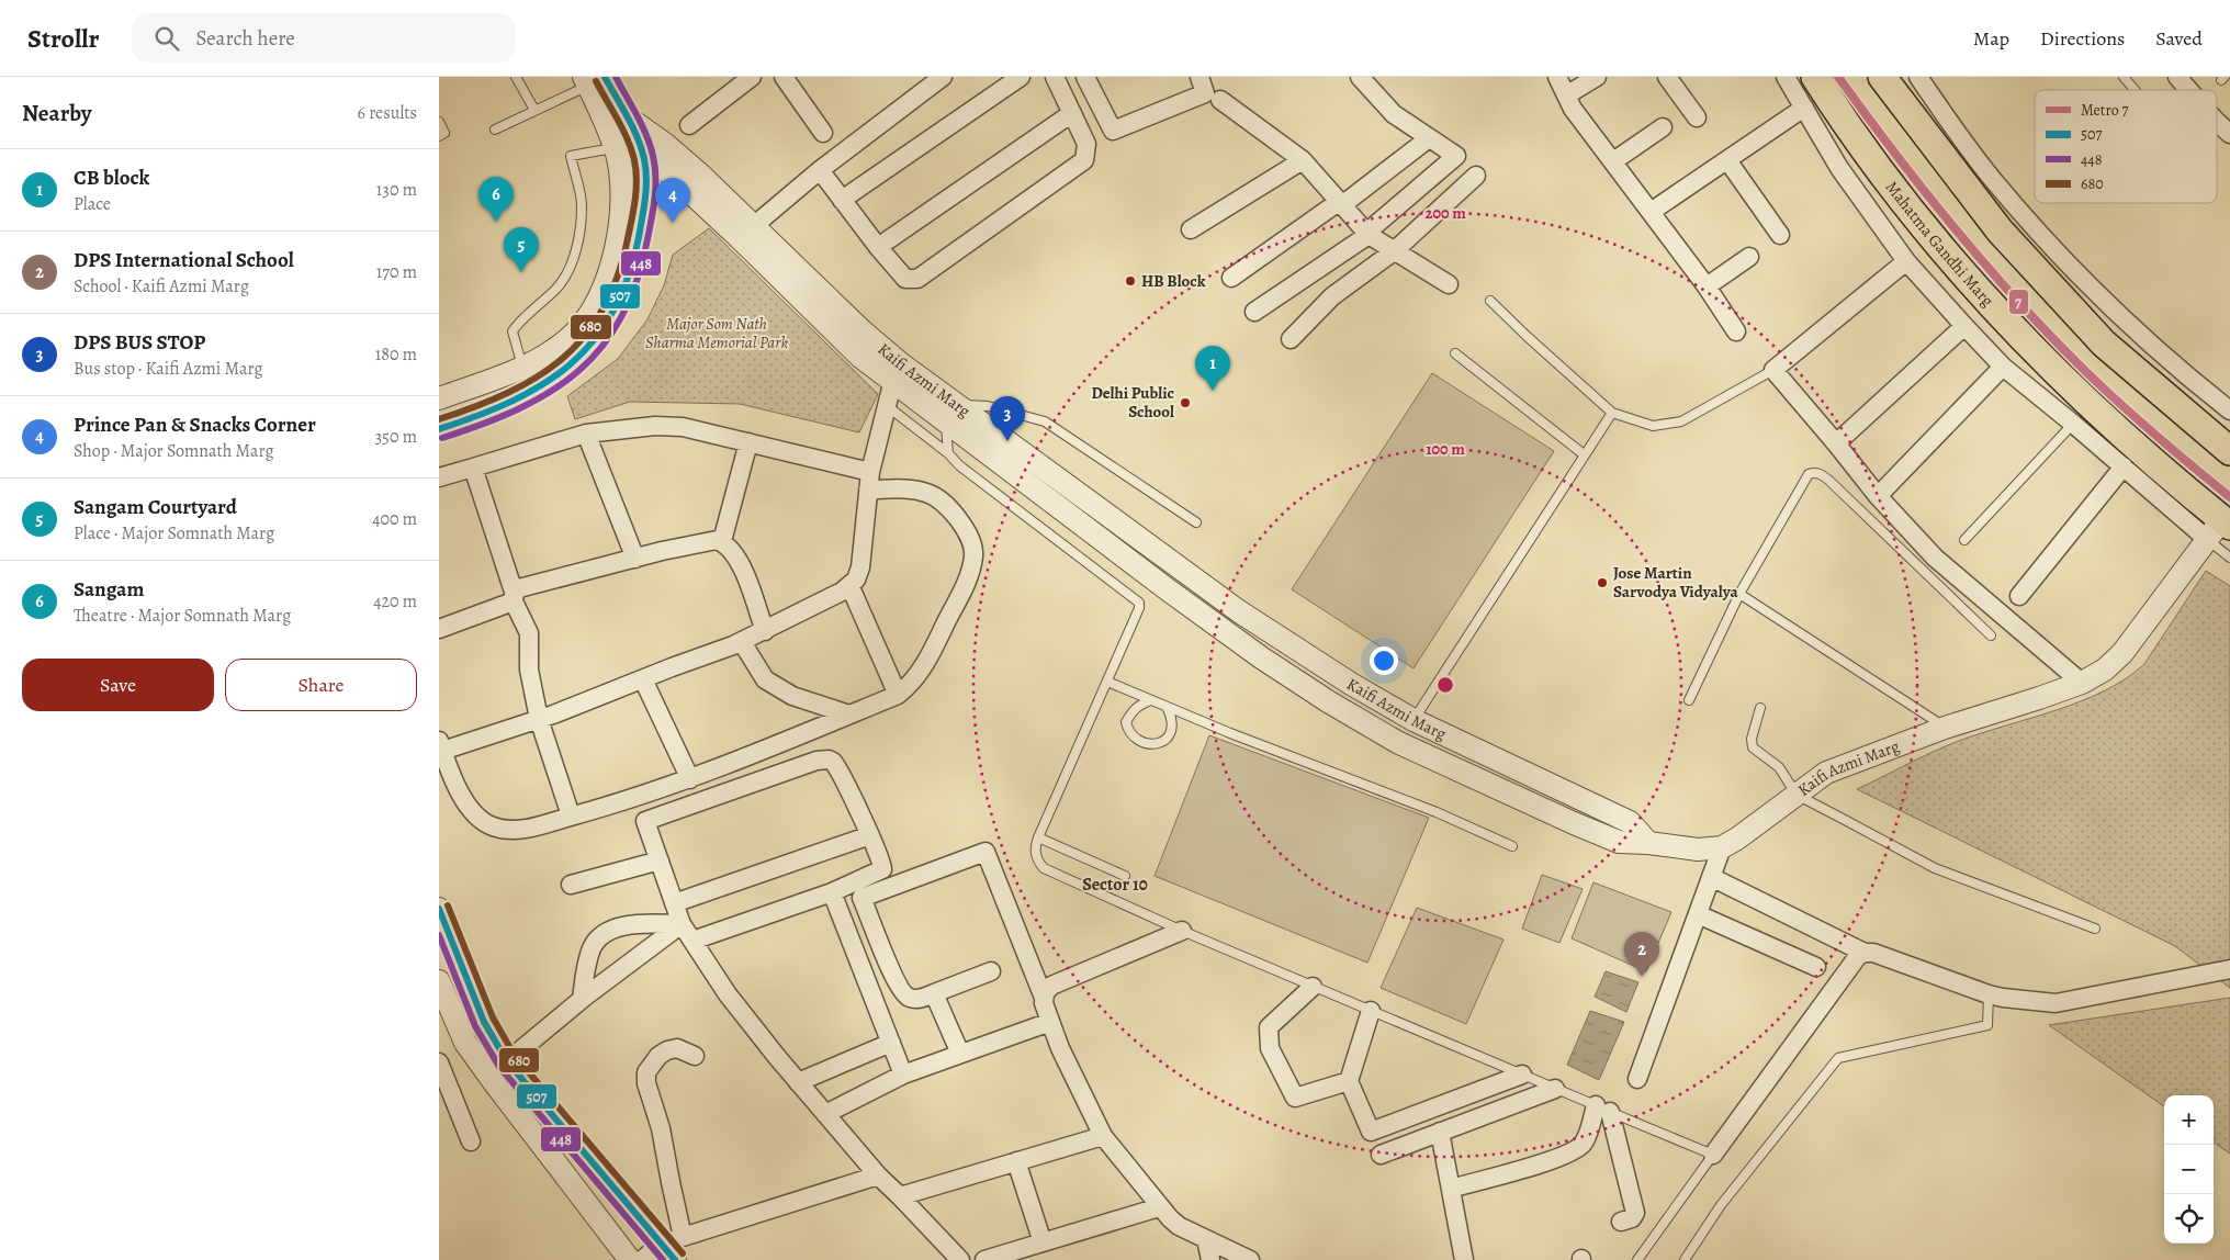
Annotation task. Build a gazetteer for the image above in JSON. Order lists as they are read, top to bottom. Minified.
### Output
{"streets":{"main road":["Mahatma Gandhi Marg"],"street":["Kaifi Azmi Marg"]},"crossings":[["Mahatma Gandhi Marg","Kaifi Azmi Marg"]],"districts":["Sector 10"],"parks":["Major Som Nath Sharma Memorial Park"],"places":["HB Block","Delhi Public School","Jose Martin Sarvodya Vidyalya"],"lines":["metro line 7","transit line 507","transit line 448","transit line 680"],"legend":["Metro 7","507","448","680"],"page":{"header":"Strollr","search":"Search here","nav":["Map","Directions","Saved"],"heading":["Nearby","6 results"],"list":[{"mark":"1","name":"CB block","note":"Place","value":"130 m"},{"mark":"2","name":"DPS International School","note":"School · Kaifi Azmi Marg","value":"170 m"},{"mark":"3","name":"DPS BUS STOP","note":"Bus stop · Kaifi Azmi Marg","value":"180 m"},{"mark":"4","name":"Prince Pan & Snacks Corner","note":"Shop · Major Somnath Marg","value":"350 m"},{"mark":"5","name":"Sangam Courtyard","note":"Place · Major Somnath Marg","value":"400 m"},{"mark":"6","name":"Sangam","note":"Theatre · Major Somnath Marg","value":"420 m"}],"pins":["6","4","5","1","3","2"],"buttons":["Save","Share"],"map_buttons":["+","−"]},"rings":["200 m","100 m"]}
